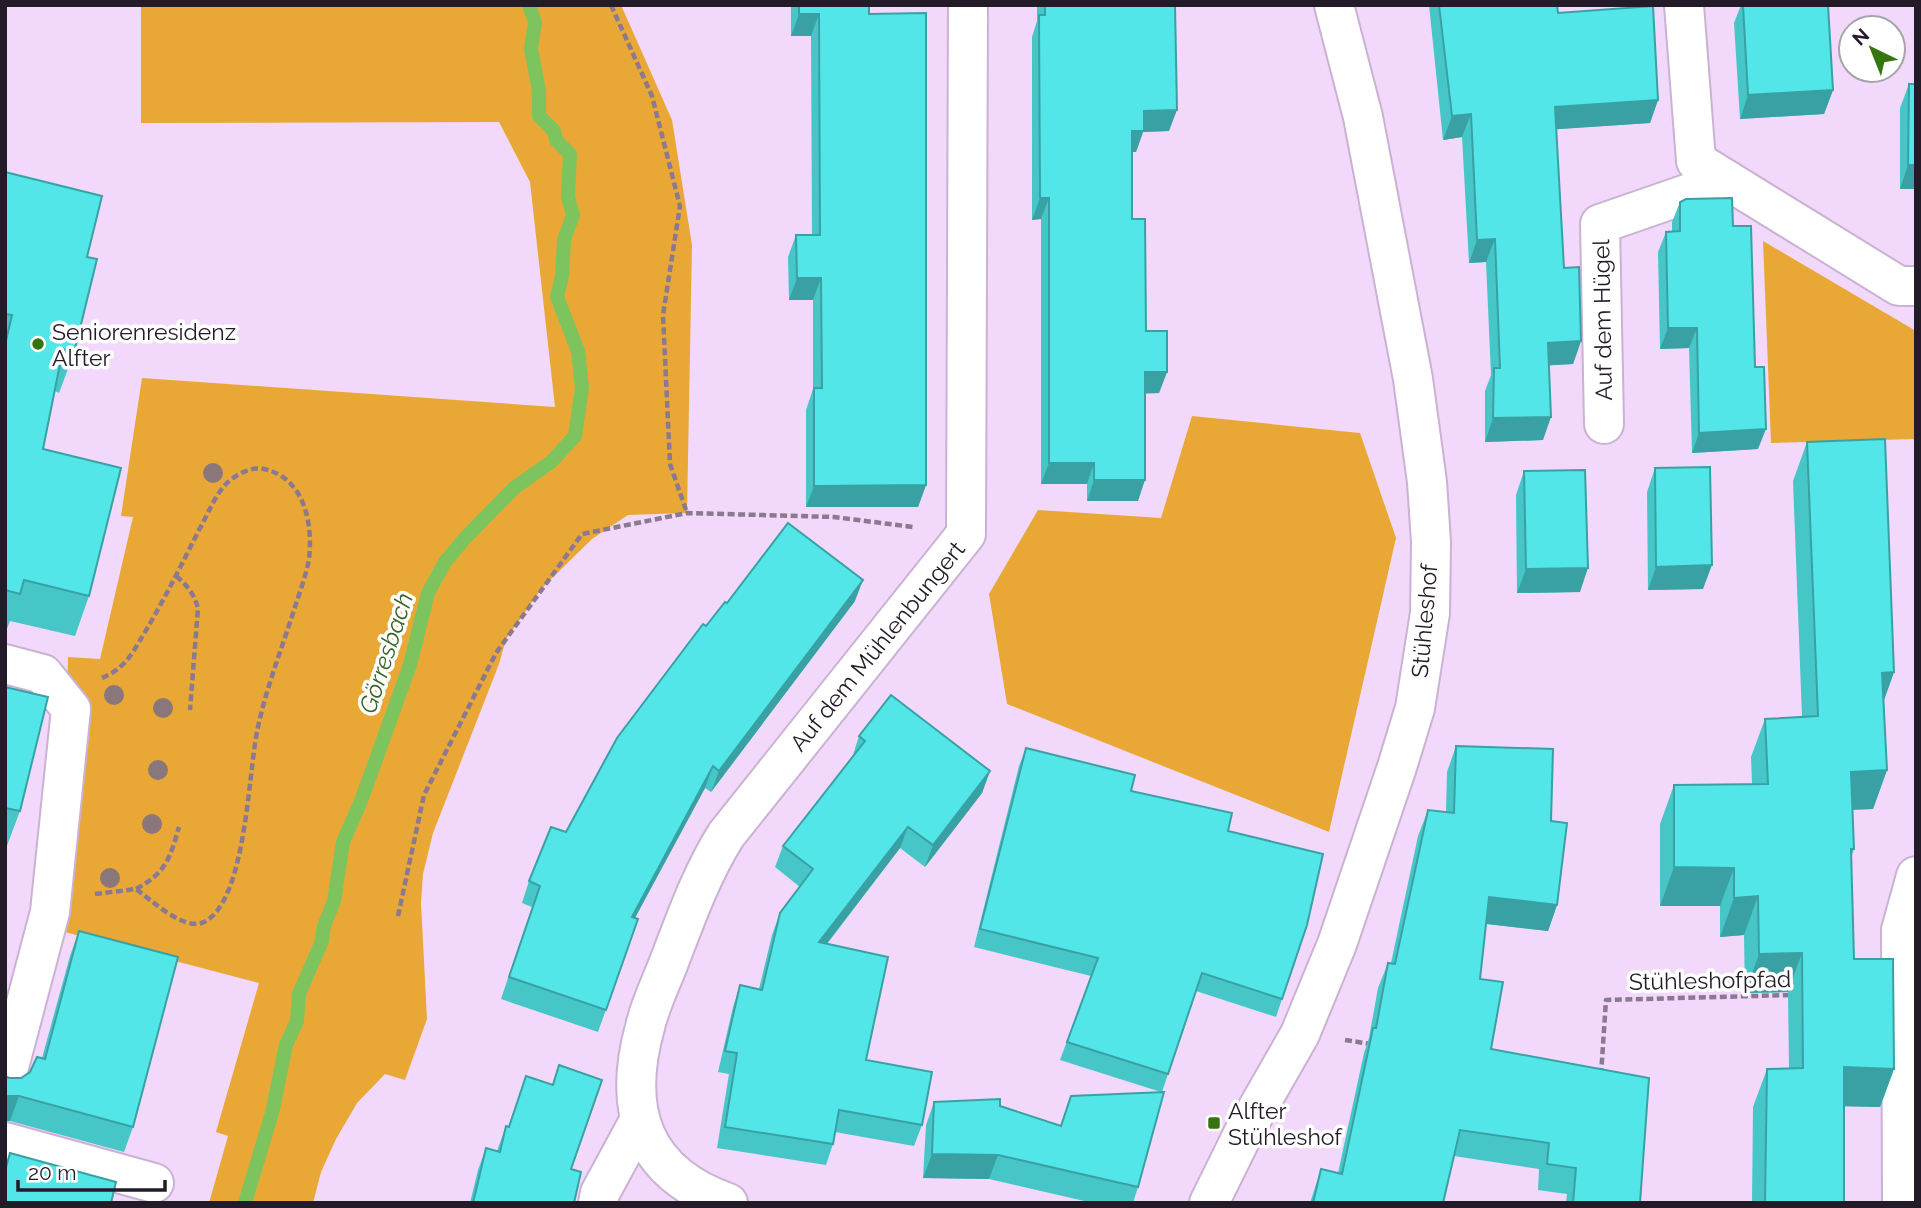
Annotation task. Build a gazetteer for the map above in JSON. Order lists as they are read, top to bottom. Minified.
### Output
{"streets":{"street":["Auf dem Hügel","Stühleshof","Auf dem Mühlenbungert"],"path":["Stühleshofpfad"]},"water":["Görresbach"],"places":{"other":["Seniorenresidenz Alfter"],"transit":["Alfter Stühleshof"]},"scale_bar":"20 m","north":"top left"}
